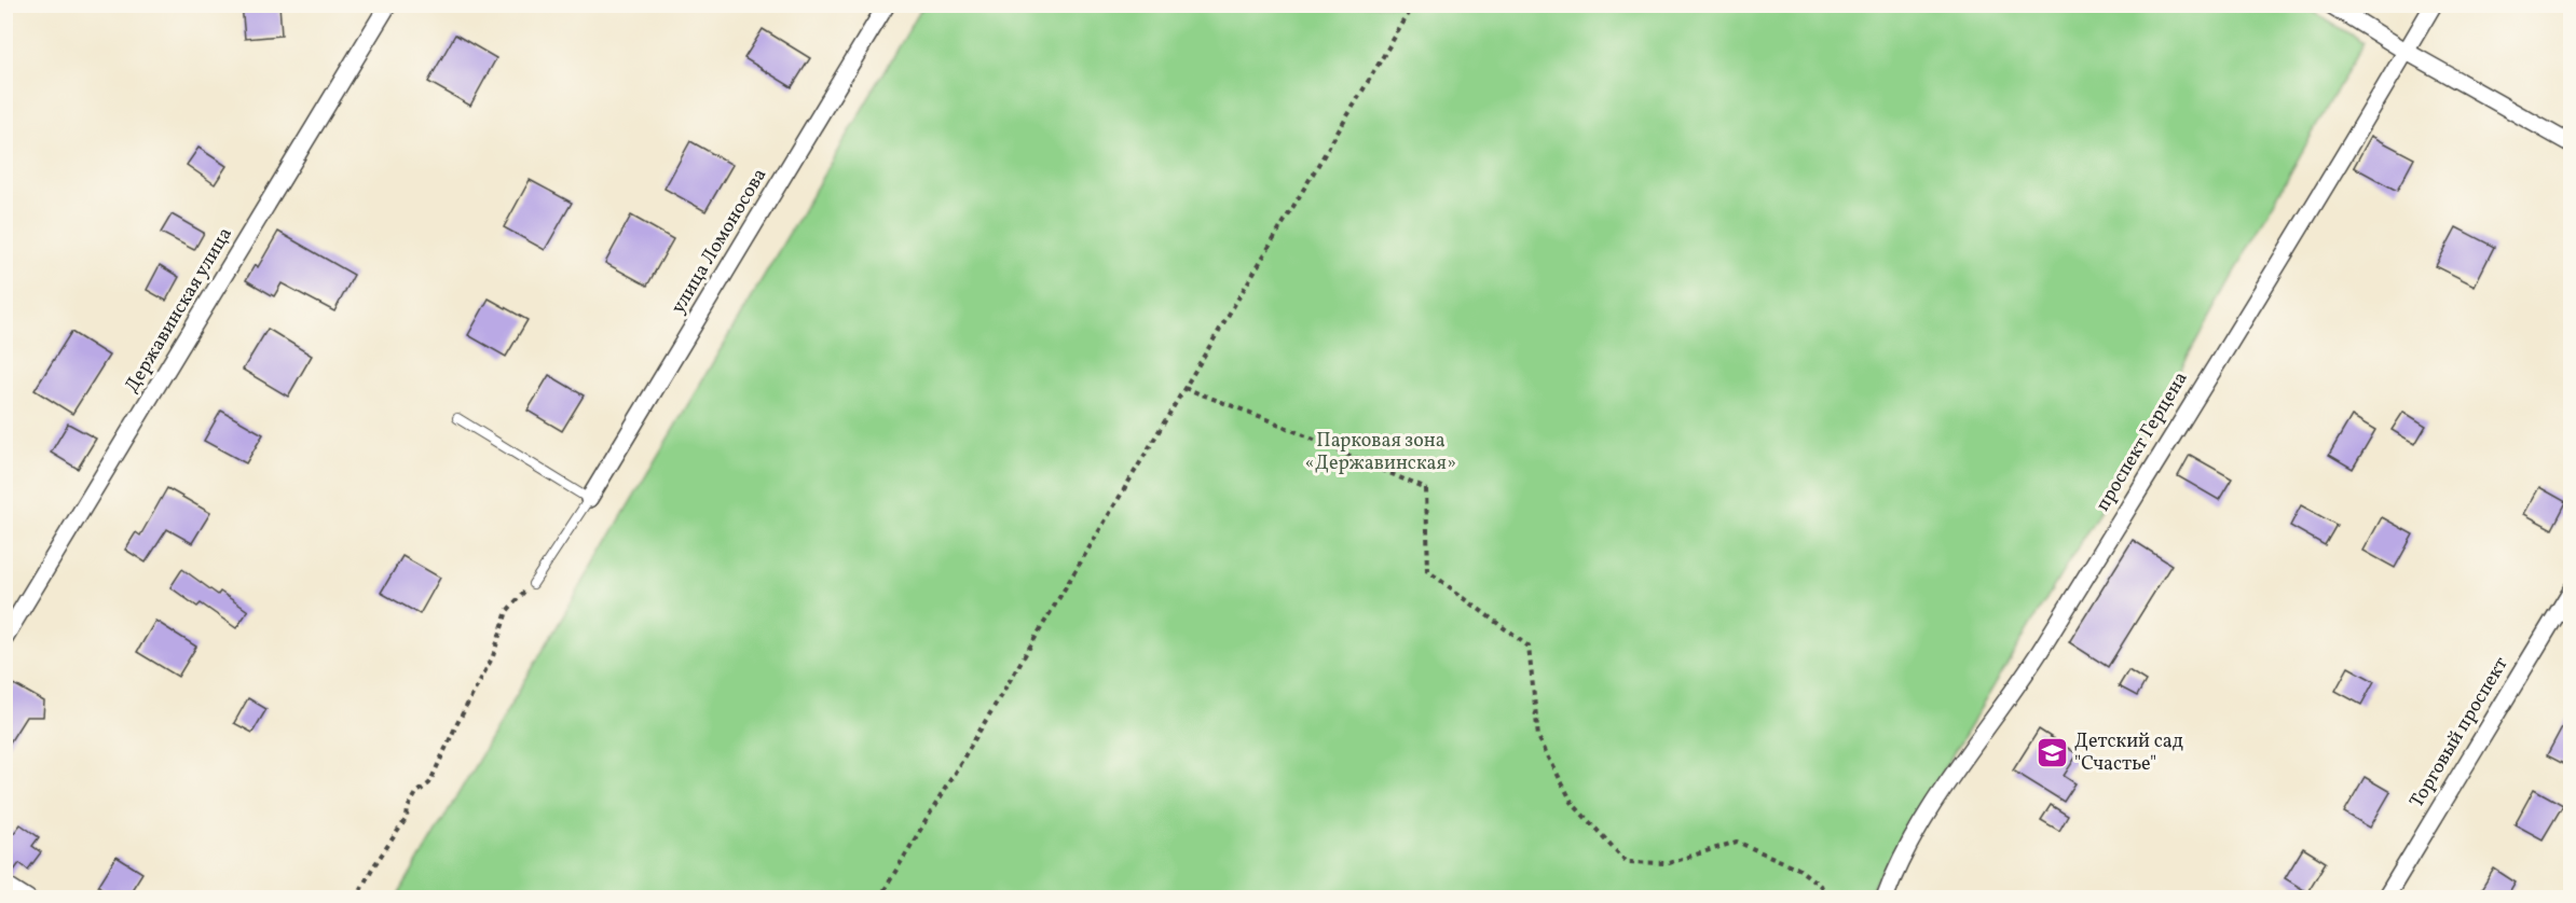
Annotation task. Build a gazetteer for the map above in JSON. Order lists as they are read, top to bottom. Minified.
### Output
{"streets":{"street":["улица Ломоносова","Державинская улица","проспект Герцена","Торговый проспект"]},"parks":["Парковая зона «Державинская»"],"places":{"school or university":["Детский сад \"Счастье\""]}}
